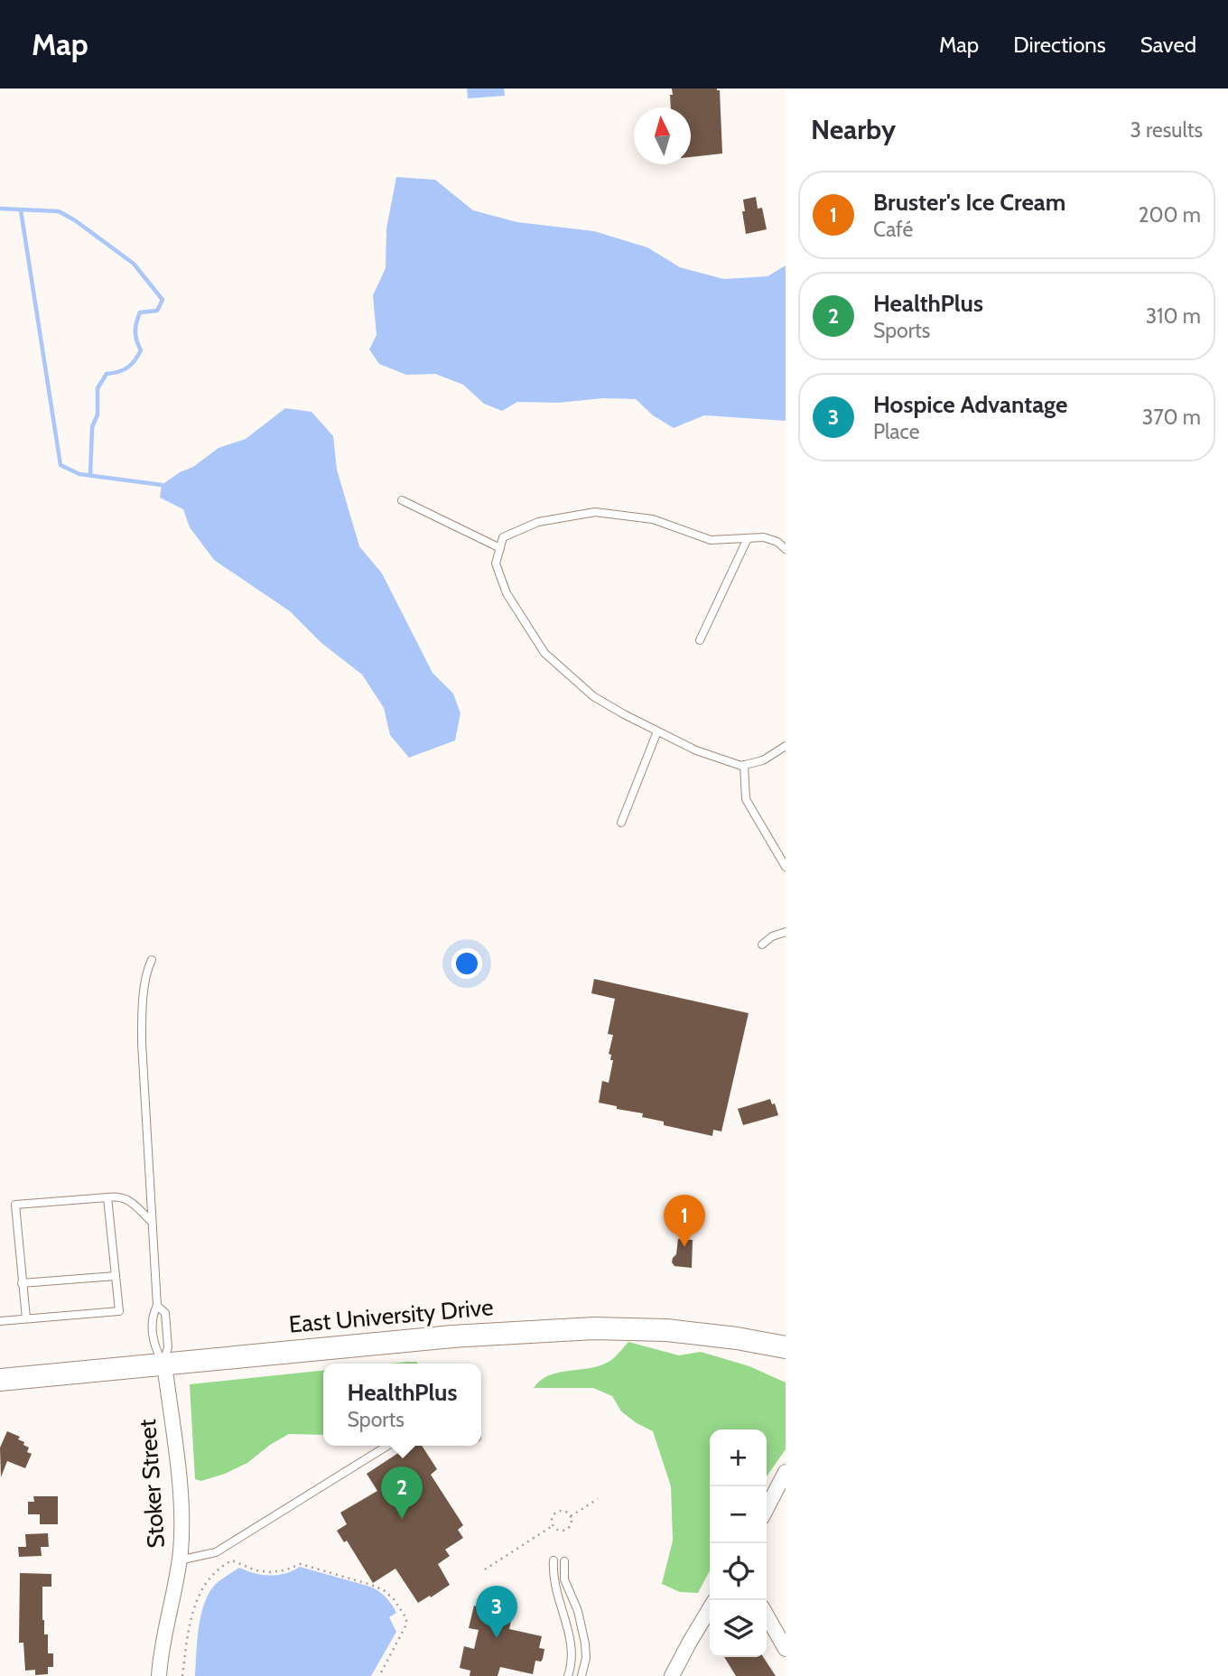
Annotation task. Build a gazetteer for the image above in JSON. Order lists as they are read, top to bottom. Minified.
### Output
{"streets":{"main road":["East University Drive"],"street":["Stoker Street"]},"crossings":[["East University Drive","Stoker Street"]],"north":"top","page":{"header":"Map","nav":["Map","Directions","Saved"],"heading":["Nearby","3 results"],"list":[{"mark":"1","name":"Bruster's Ice Cream","note":"Café","value":"200 m"},{"mark":"2","name":"HealthPlus","note":"Sports","value":"310 m"},{"mark":"3","name":"Hospice Advantage","note":"Place","value":"370 m"}],"pins":["1","2","3"],"popup":["HealthPlus","Sports"],"map_buttons":["+","−"]}}
